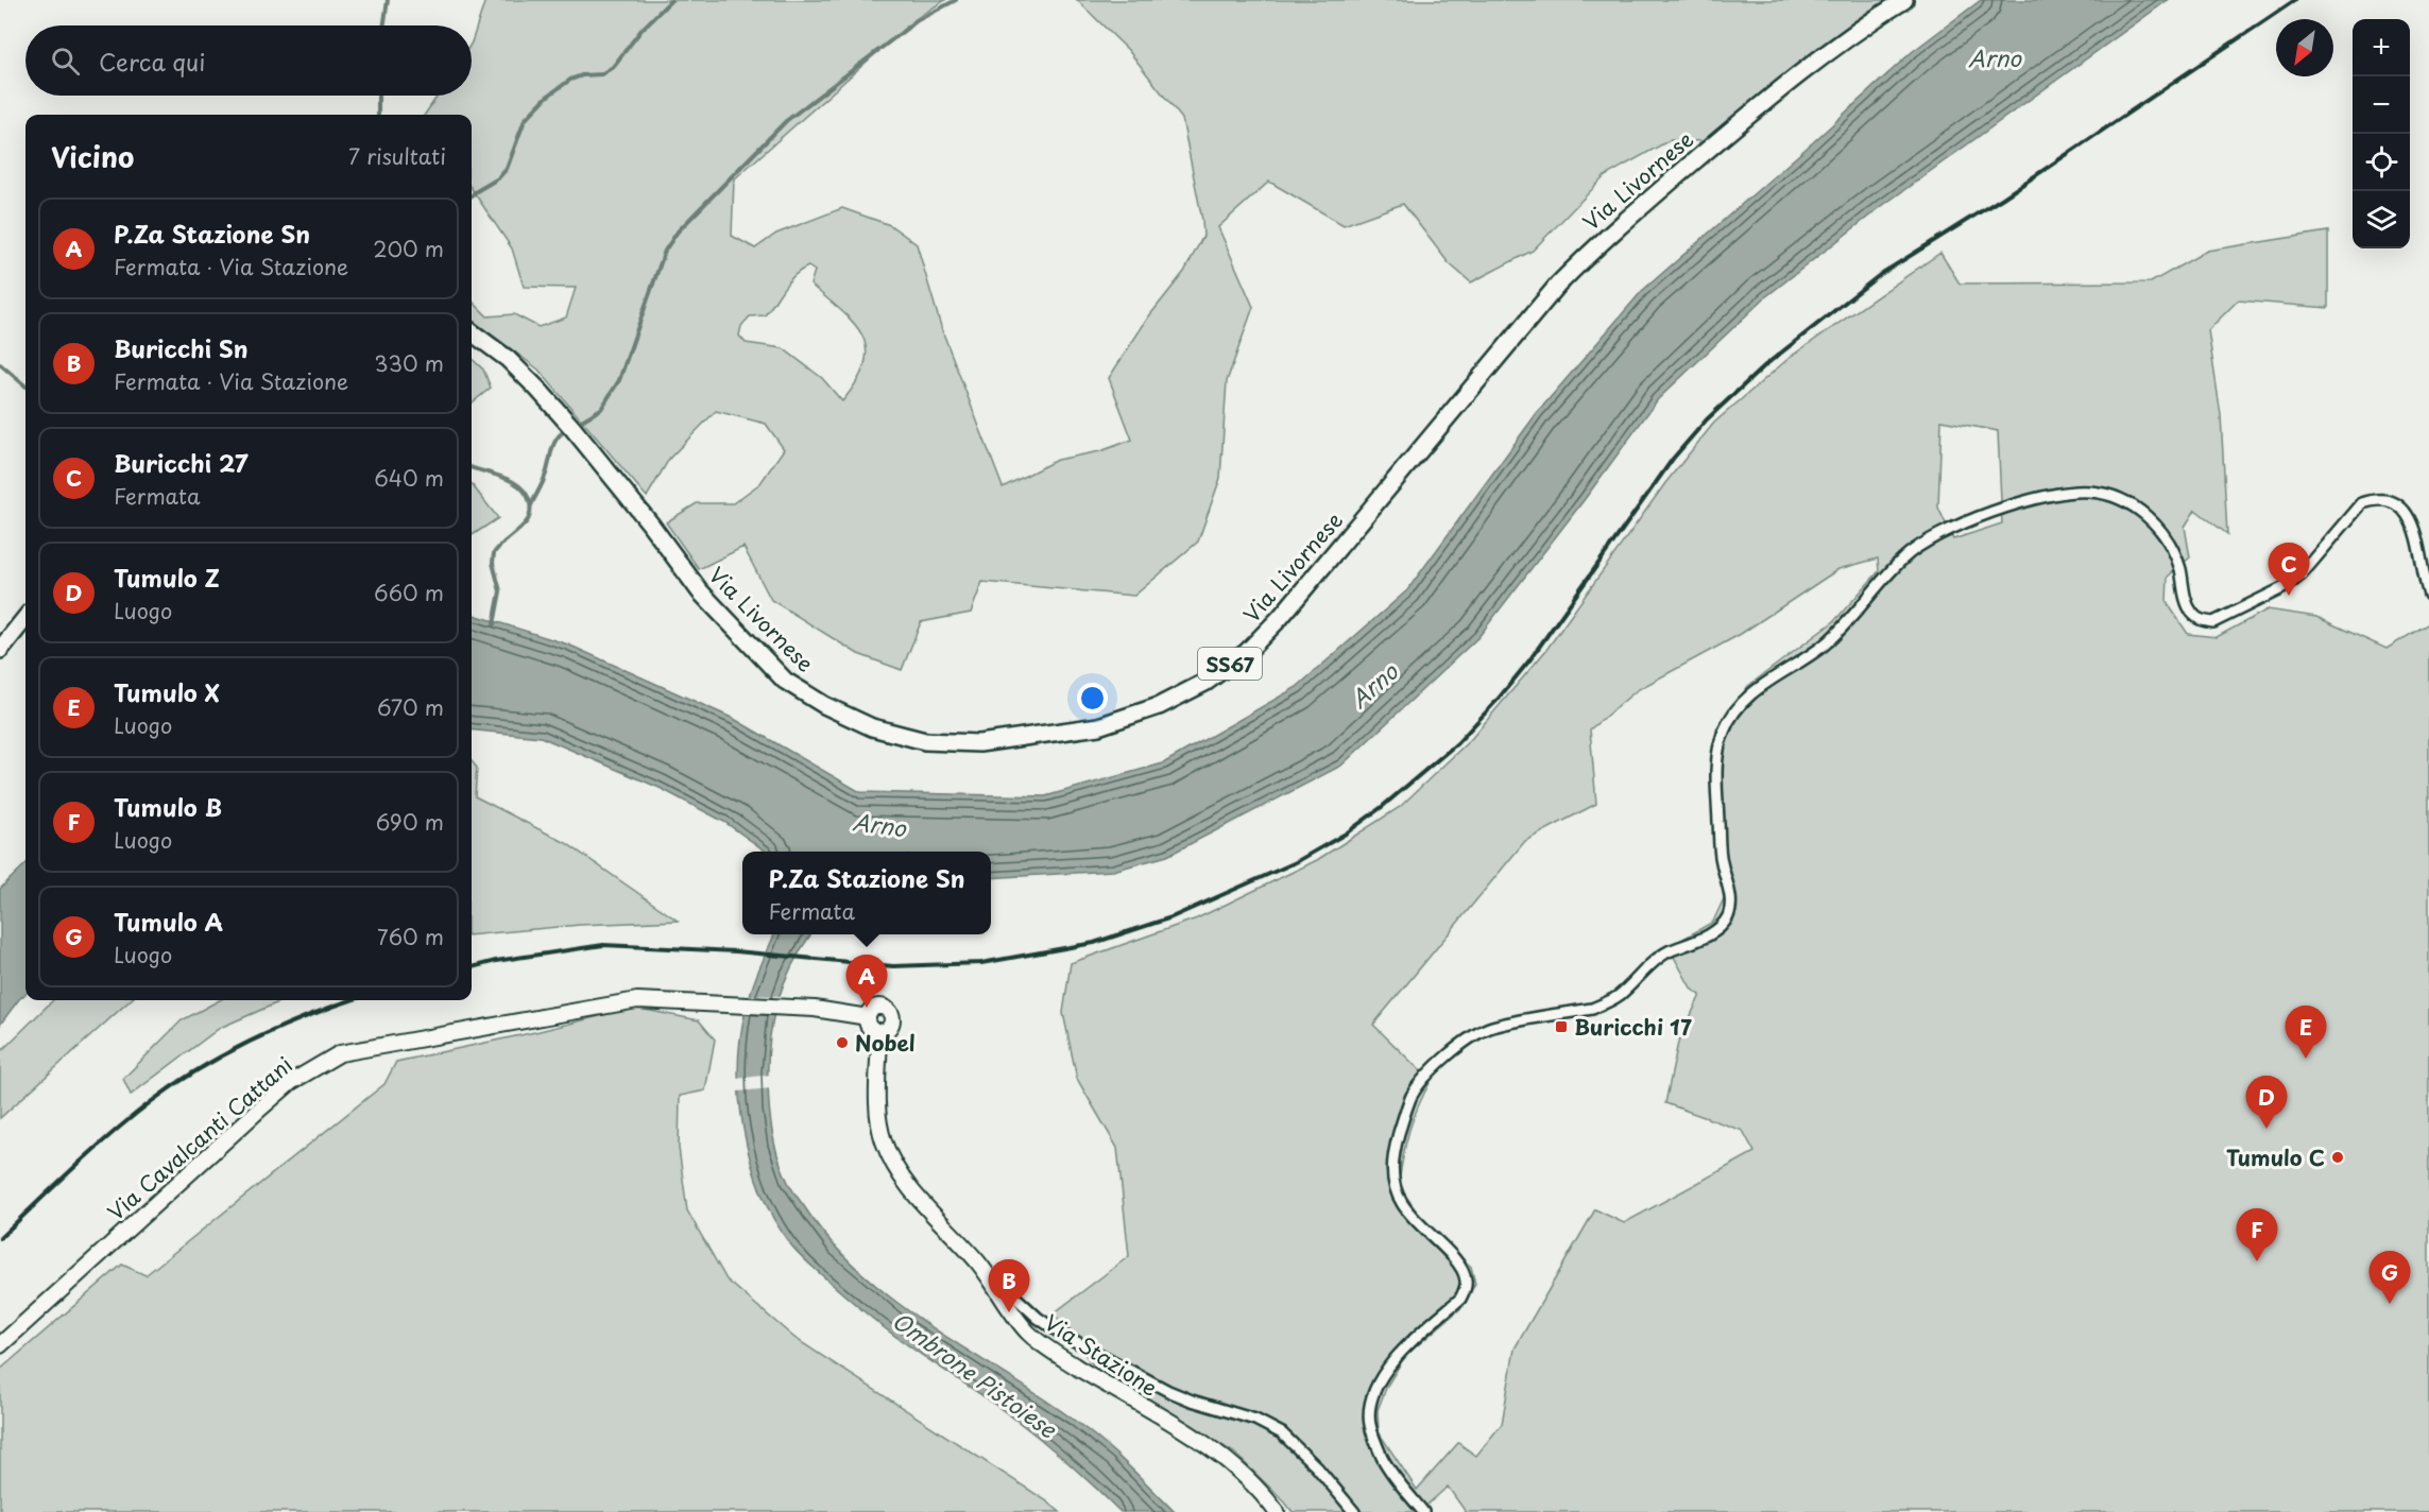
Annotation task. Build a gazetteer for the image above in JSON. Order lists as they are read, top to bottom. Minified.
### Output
{"streets":{"main road":["Via Livornese","SS67"],"street":["Via Cavalcanti Cattani","Via Stazione"]},"crossings":[["Via Cavalcanti Cattani","Via Stazione"]],"water":["Arno","Ombrone Pistoiese"],"places":{"transit":["Buricchi 17"],"other":["Nobel","Tumulo C"]},"north":"bottom left","page":{"map_buttons":["+","−"],"search":"Cerca qui","heading":["Vicino","7 risultati"],"list":[{"mark":"A","name":"P.Za Stazione Sn","note":"Fermata · Via Stazione","value":"200 m"},{"mark":"B","name":"Buricchi Sn","note":"Fermata · Via Stazione","value":"330 m"},{"mark":"C","name":"Buricchi 27","note":"Fermata","value":"640 m"},{"mark":"D","name":"Tumulo Z","note":"Luogo","value":"660 m"},{"mark":"E","name":"Tumulo X","note":"Luogo","value":"670 m"},{"mark":"F","name":"Tumulo B","note":"Luogo","value":"690 m"},{"mark":"G","name":"Tumulo A","note":"Luogo","value":"760 m"}],"pins":["C","A","E","D","F","G","B"],"popup":["P.Za Stazione Sn","Fermata"]}}
